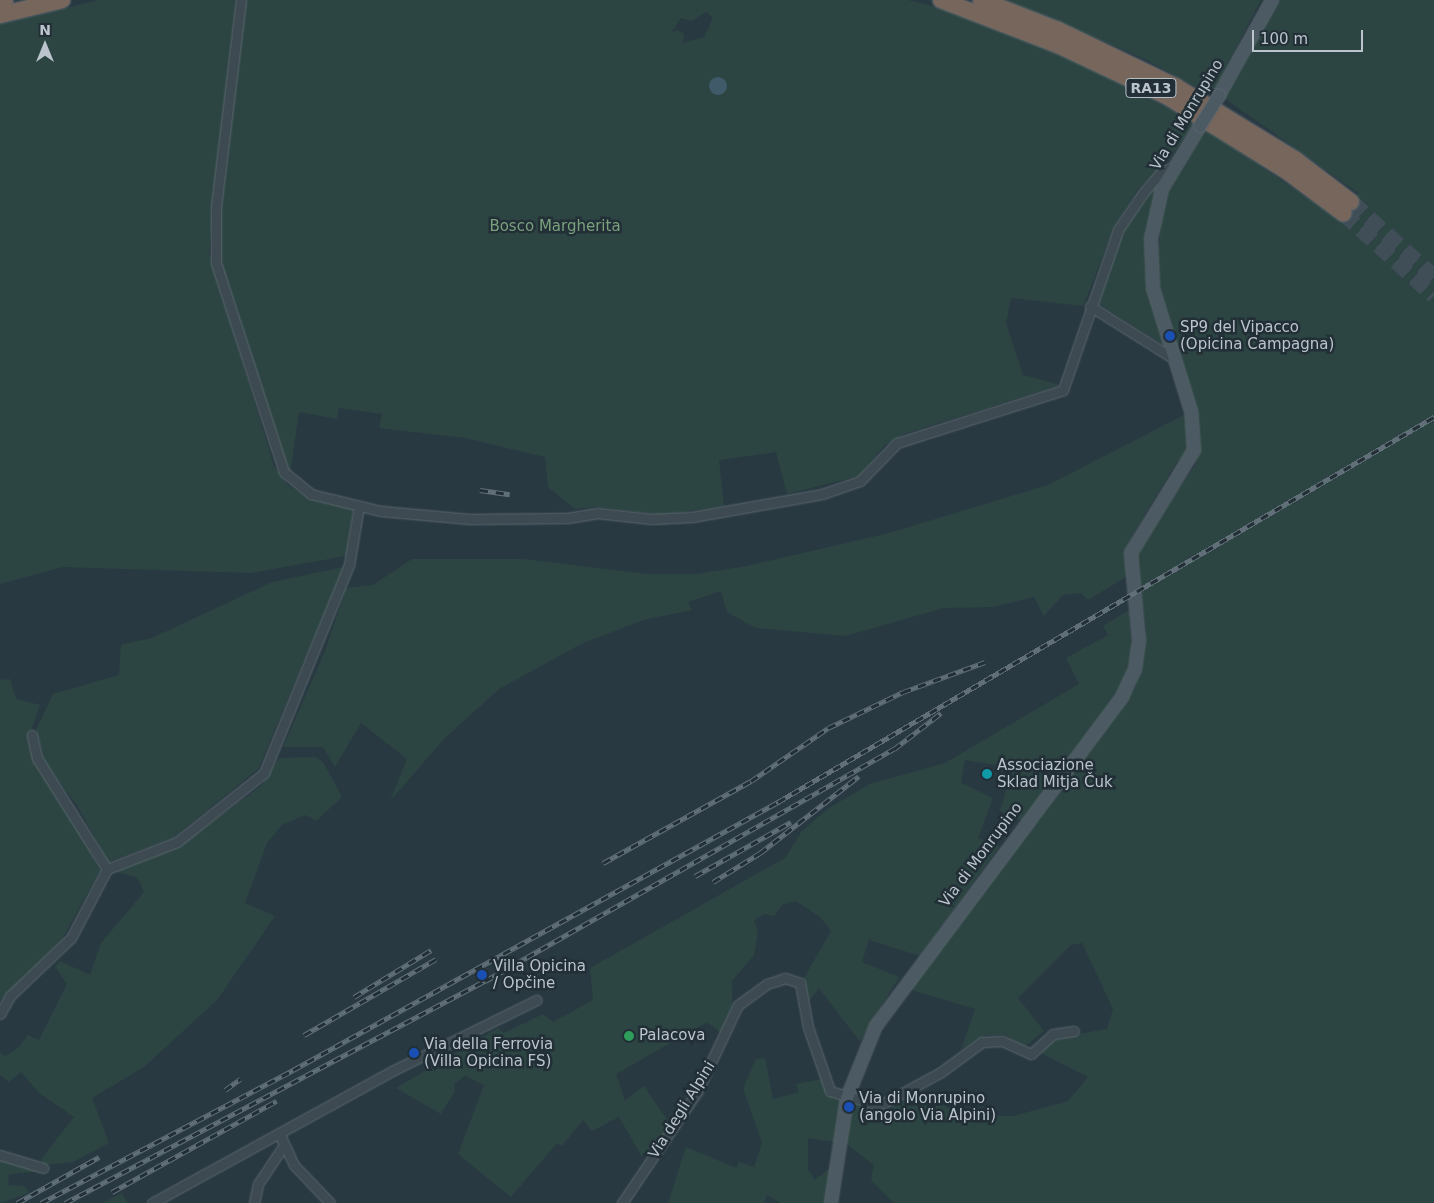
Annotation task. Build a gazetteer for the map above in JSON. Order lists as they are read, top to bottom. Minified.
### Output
{"streets":{"highway":["RA13"],"main road":["Via di Monrupino"],"street":["Via degli Alpini"]},"crossings":[["Via di Monrupino","Via degli Alpini"]],"parks":["Bosco Margherita"],"places":["SP9 del Vipacco (Opicina Campagna)","Associazione Sklad Mitja Čuk","Villa Opicina / Opčine","Palacova","Via della Ferrovia (Villa Opicina FS)","Via di Monrupino (angolo Via Alpini)"],"scale_bar":"100 m","north":"top"}
